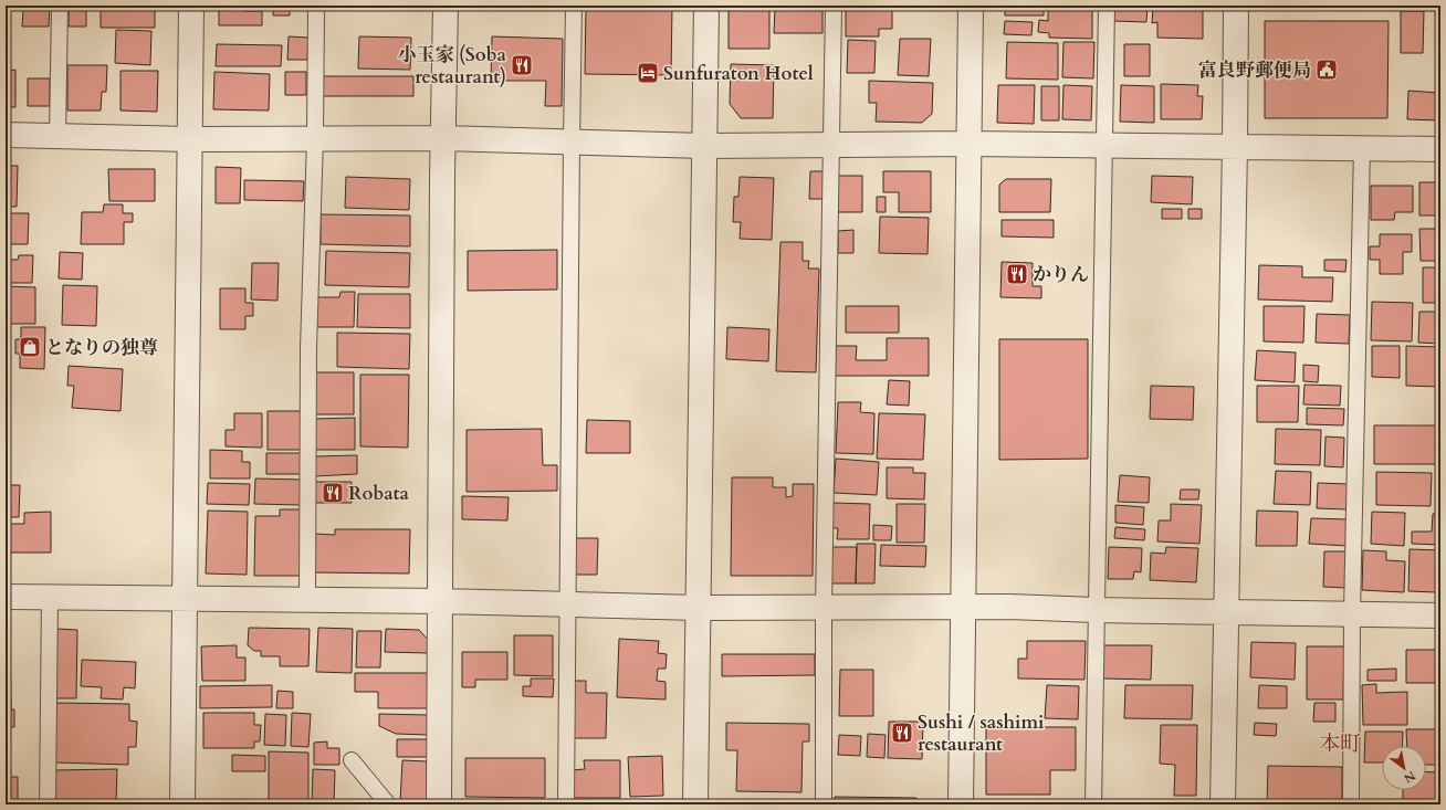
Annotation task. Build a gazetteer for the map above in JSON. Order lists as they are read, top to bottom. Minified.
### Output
{"districts":["本町"],"places":{"restaurant":["小玉家 (Soba restaurant)","かりん","Robata","Sushi / sashimi restaurant"],"public building":["富良野郵便局"],"hotel":["Sunfuraton Hotel"],"shop":["となりの独尊"]},"north":"bottom right"}
